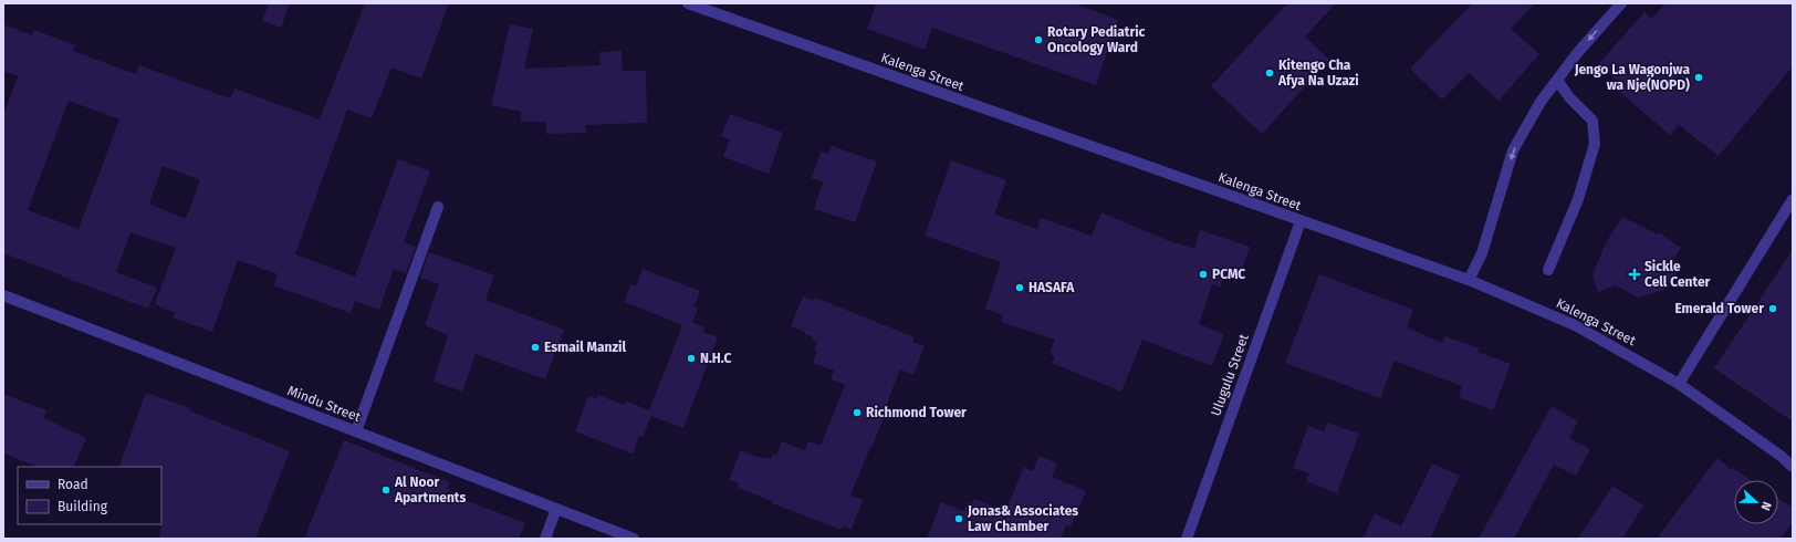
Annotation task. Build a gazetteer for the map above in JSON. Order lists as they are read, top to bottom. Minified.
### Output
{"streets":{"street":["Kalenga Street","Ulugulu Street","Mindu Street"]},"crossings":[["Kalenga Street","Ulugulu Street"]],"places":{"other":["Rotary Pediatric Oncology Ward","Kitengo Cha Afya Na Uzazi","Jengo La Wagonjwa wa Nje(NOPD)","PCMC","HASAFA","Emerald Tower","Esmail Manzil","N.H.C","Richmond Tower","Al Noor Apartments","Jonas& Associates Law Chamber"],"health":["Sickle Cell Center"]},"legend":["Road","Building"],"north":"right"}
